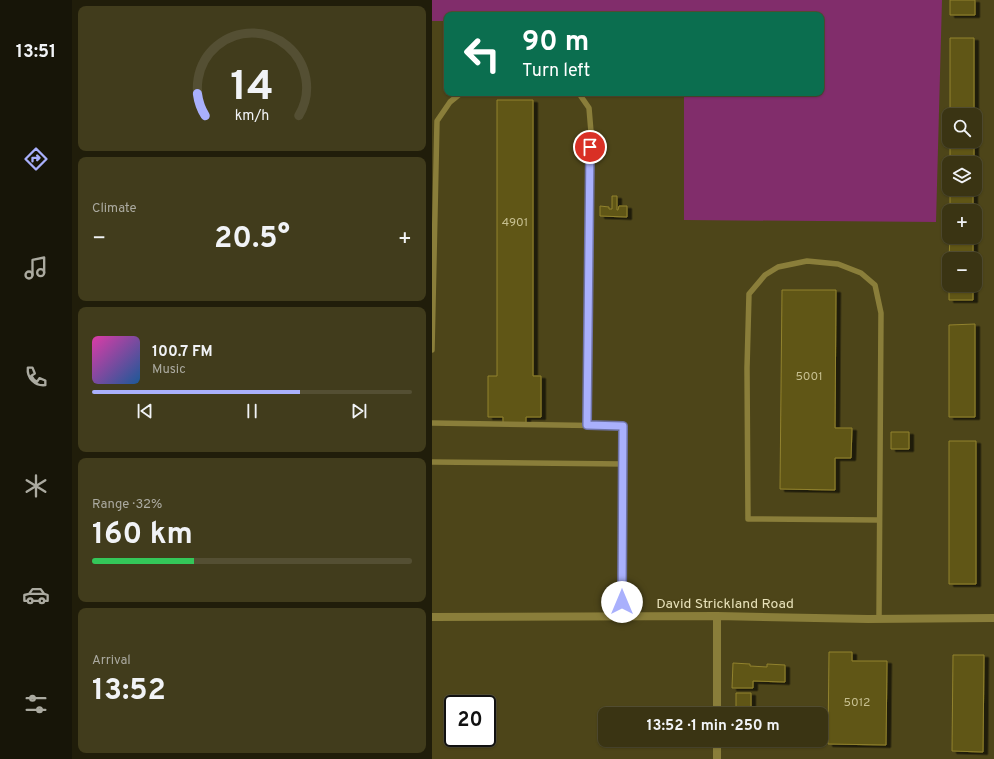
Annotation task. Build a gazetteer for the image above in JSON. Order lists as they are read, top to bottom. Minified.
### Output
{"streets":{"street":["David Strickland Road"]},"house_numbers":["4901","5001","5012"],"page":{"tabs":"13:51","turn":["90 m","Turn left"],"map_buttons":["+","−"],"tile":["Climate",["Range · 32%","160 km"],["Arrival","13:52"]],"heat":["−","20.5°","+"],"song":["100.7 FM","Music"],"limit":"20","trip":"13:52 · 1 min · 250 m","gauge":["14","km/h"]}}
